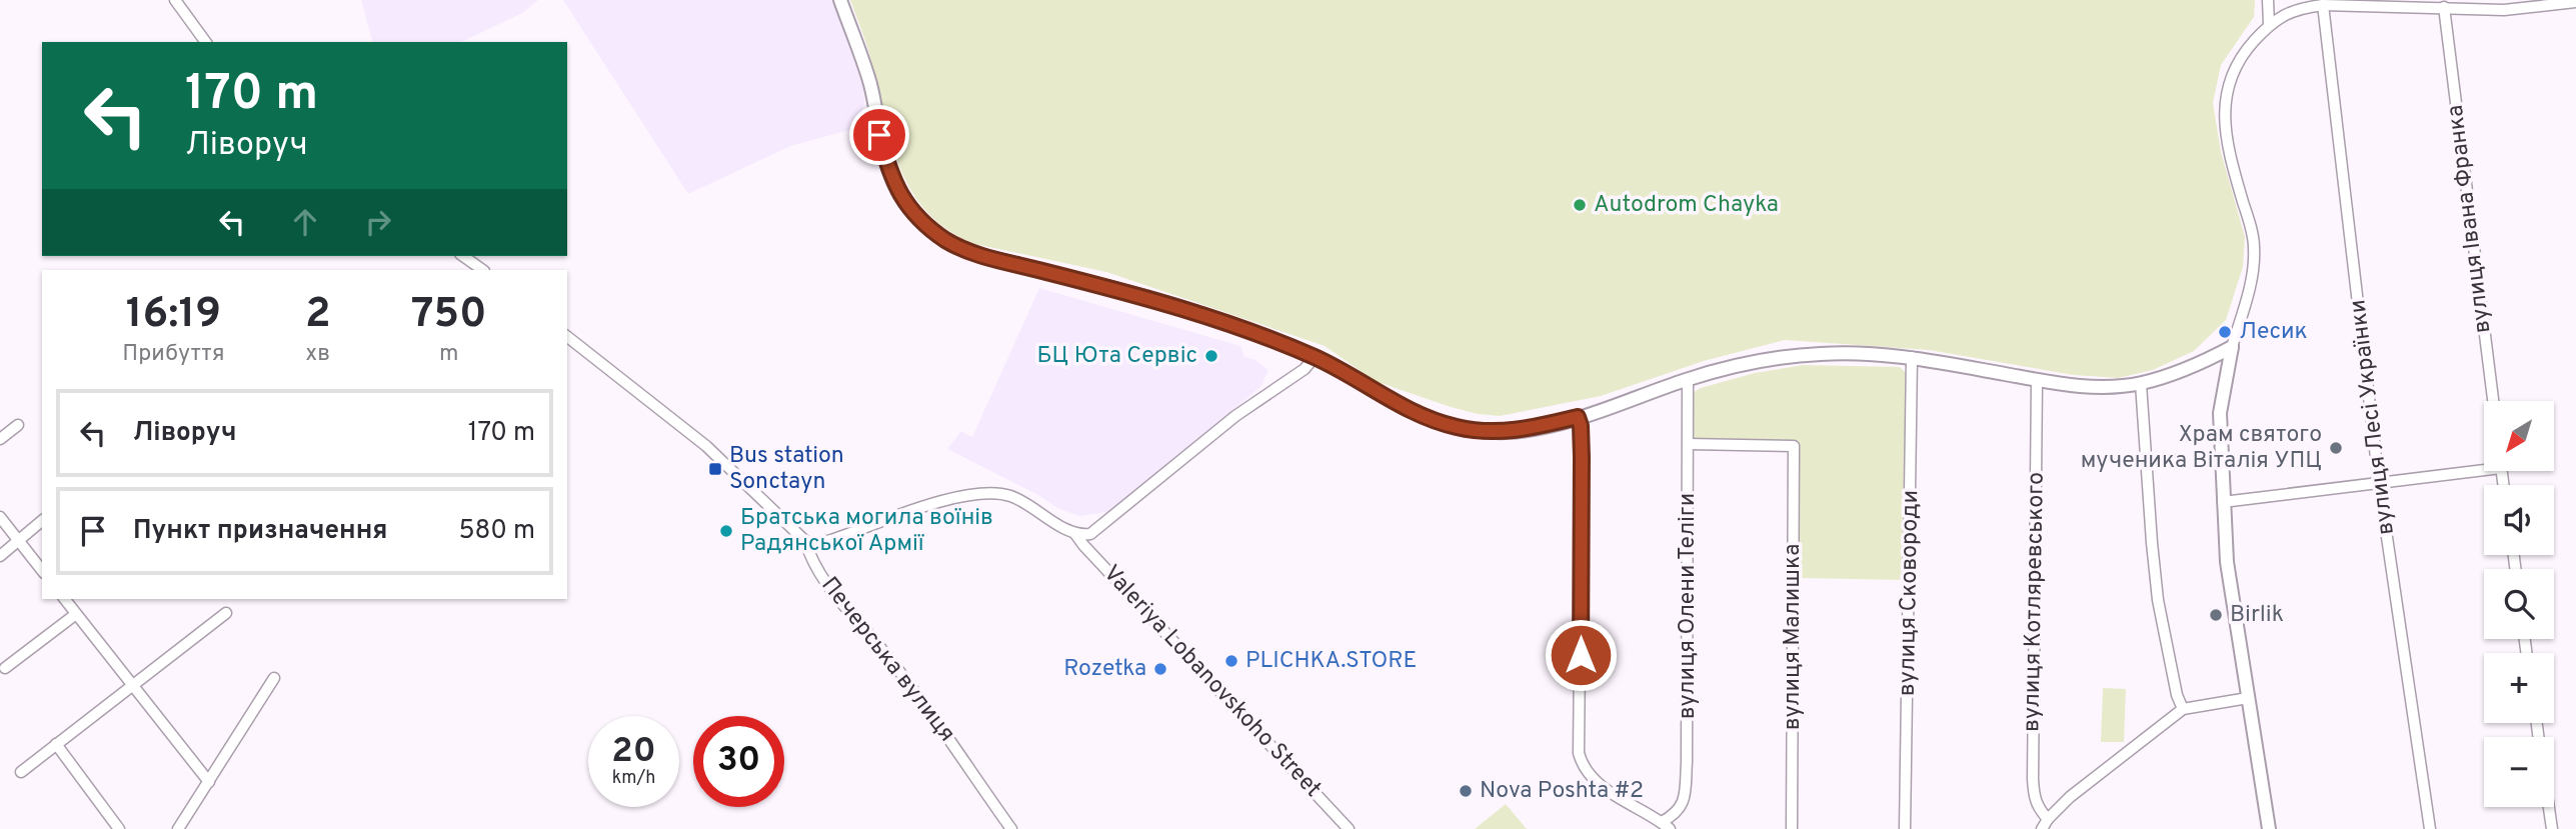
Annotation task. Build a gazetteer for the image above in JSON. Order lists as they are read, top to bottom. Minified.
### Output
{"streets":{"street":["вулиця Івана Франка","вулиця Лесі Українки","вулиця Сковороди","вулиця Котляревського","вулиця Олени Теліги","вулиця Малишка","Печерська вулиця","Valeriya Lobanovskoho Street"]},"crossings":[["вулиця Олени Теліги","вулиця Малишка"],["Печерська вулиця","Valeriya Lobanovskoho Street"]],"places":{"other":["Autodrom Chayka","Лесик","БЦ Юта Сервіс","Храм святого мученика Віталія УПЦ","Братська могила воїнів Радянської Армії","Birlik","PLICHKA.STORE","Rozetka","Nova Poshta #2"],"transit":["Bus station Sonctayn"]},"north":"bottom left","page":{"turn":["170 m","Ліворуч"],"eta":["16:19","Прибуття","2","хв","750","m"],"list":[{"name":"Ліворуч","value":"170 m"},{"name":"Пункт призначення","value":"580 m"}],"map_buttons":["+","−"],"speed":"20 km/h","limit":"30"}}
